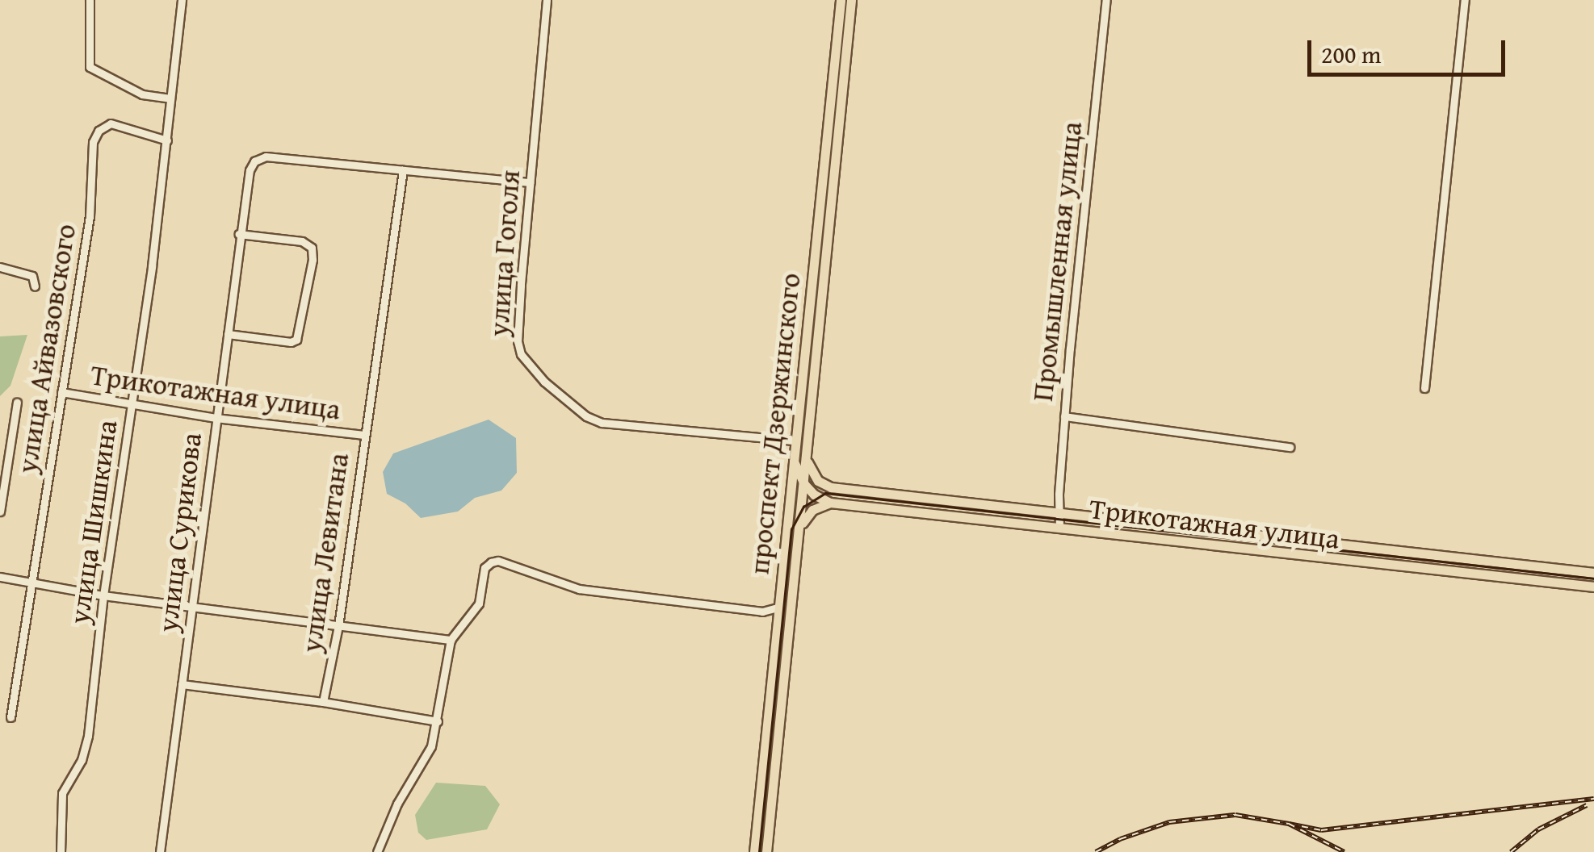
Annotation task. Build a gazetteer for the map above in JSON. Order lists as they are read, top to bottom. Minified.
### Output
{"streets":{"main road":["Трикотажная улица","проспект Дзержинского"],"street":["улица Гоголя","Промышленная улица","улица Айвазовского","улица Шишкина","улица Сурикова","улица Левитана"]},"crossings":[["улица Гоголя","проспект Дзержинского"],["Промышленная улица","Трикотажная улица"],["улица Айвазовского","Трикотажная улица"],["улица Айвазовского","улица Шишкина"],["Трикотажная улица","улица Шишкина"],["Трикотажная улица","улица Сурикова"],["Трикотажная улица","улица Левитана"],["улица Сурикова","улица Левитана"]],"scale_bar":"200 m"}
